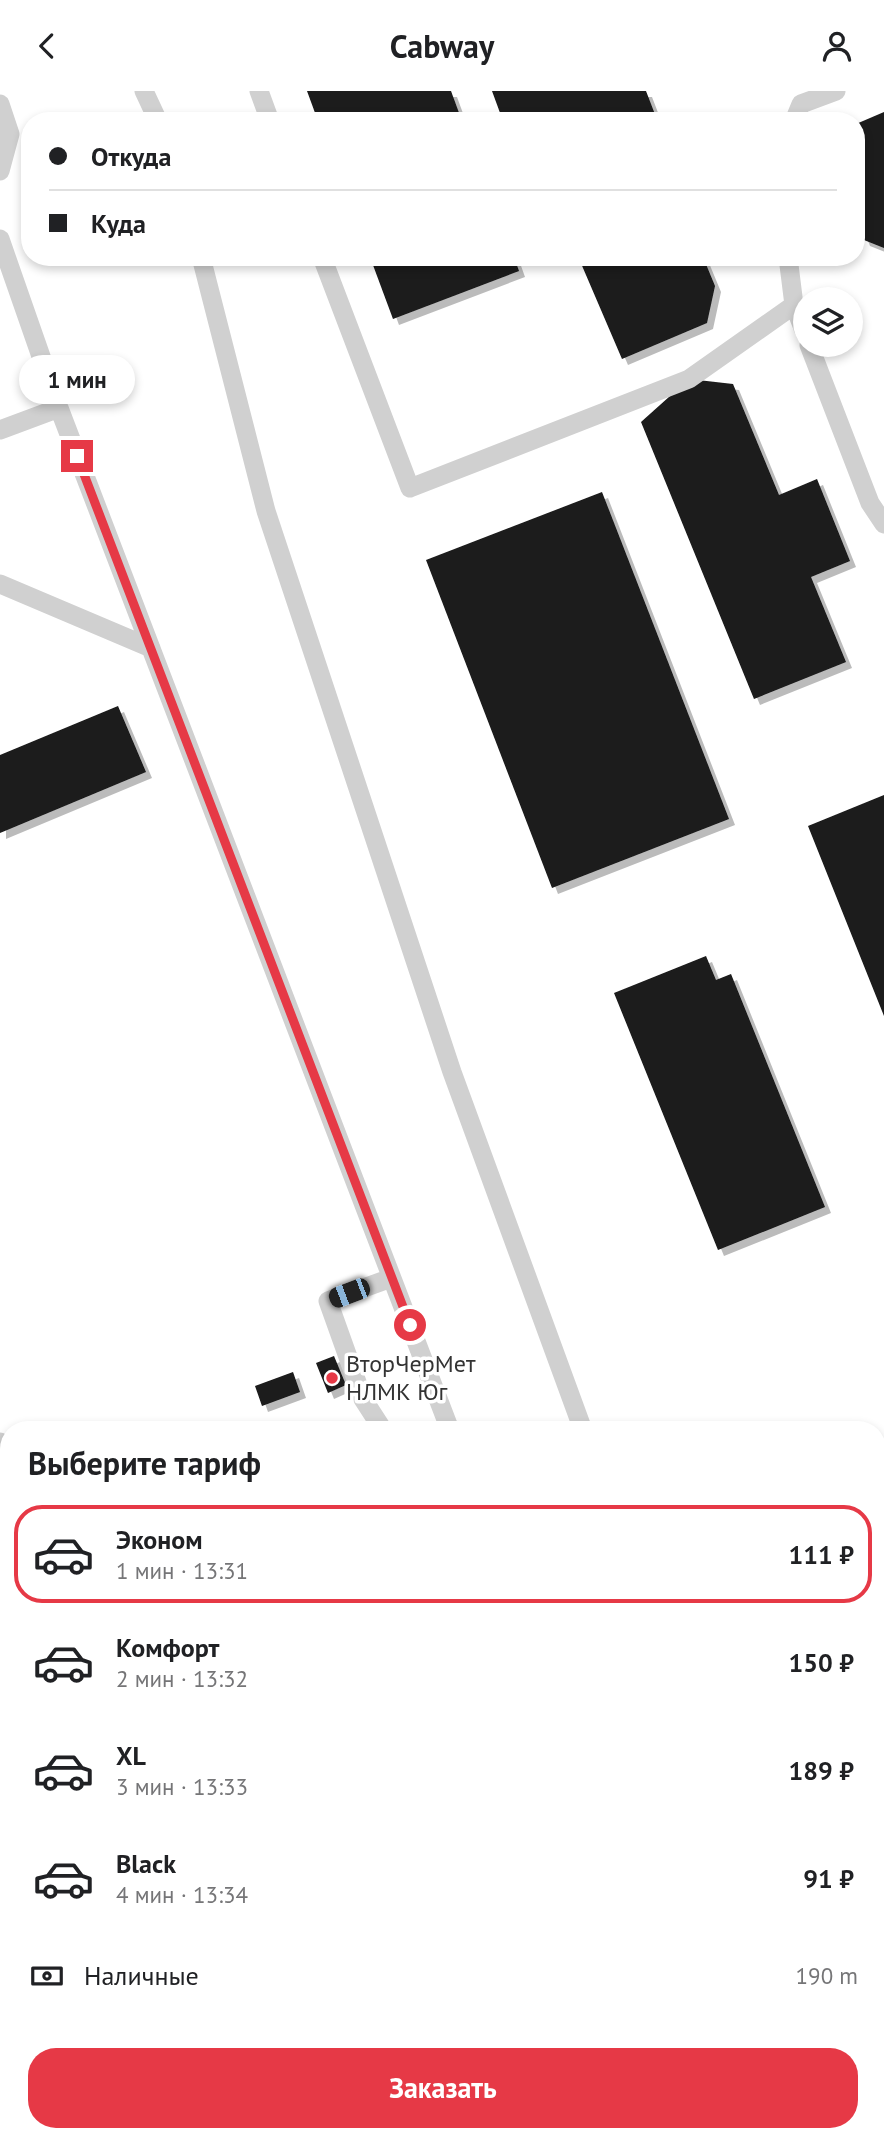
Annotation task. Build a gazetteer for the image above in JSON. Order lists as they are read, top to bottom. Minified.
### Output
{"places":["ВторЧерМет НЛМК Юг"],"page":{"header":"Cabway","banner":["Откуда","Куда"],"bubble":"1 мин","heading":"Выберите тариф","list":[{"name":"Эконом","note":"1 мин · 13:31","value":"111 ₽"},{"name":"Комфорт","note":"2 мин · 13:32","value":"150 ₽"},{"name":"XL","note":"3 мин · 13:33","value":"189 ₽"},{"name":"Black","note":"4 мин · 13:34","value":"91 ₽"}],"pay":["Наличные","190 m"],"buttons":"Заказать"}}
